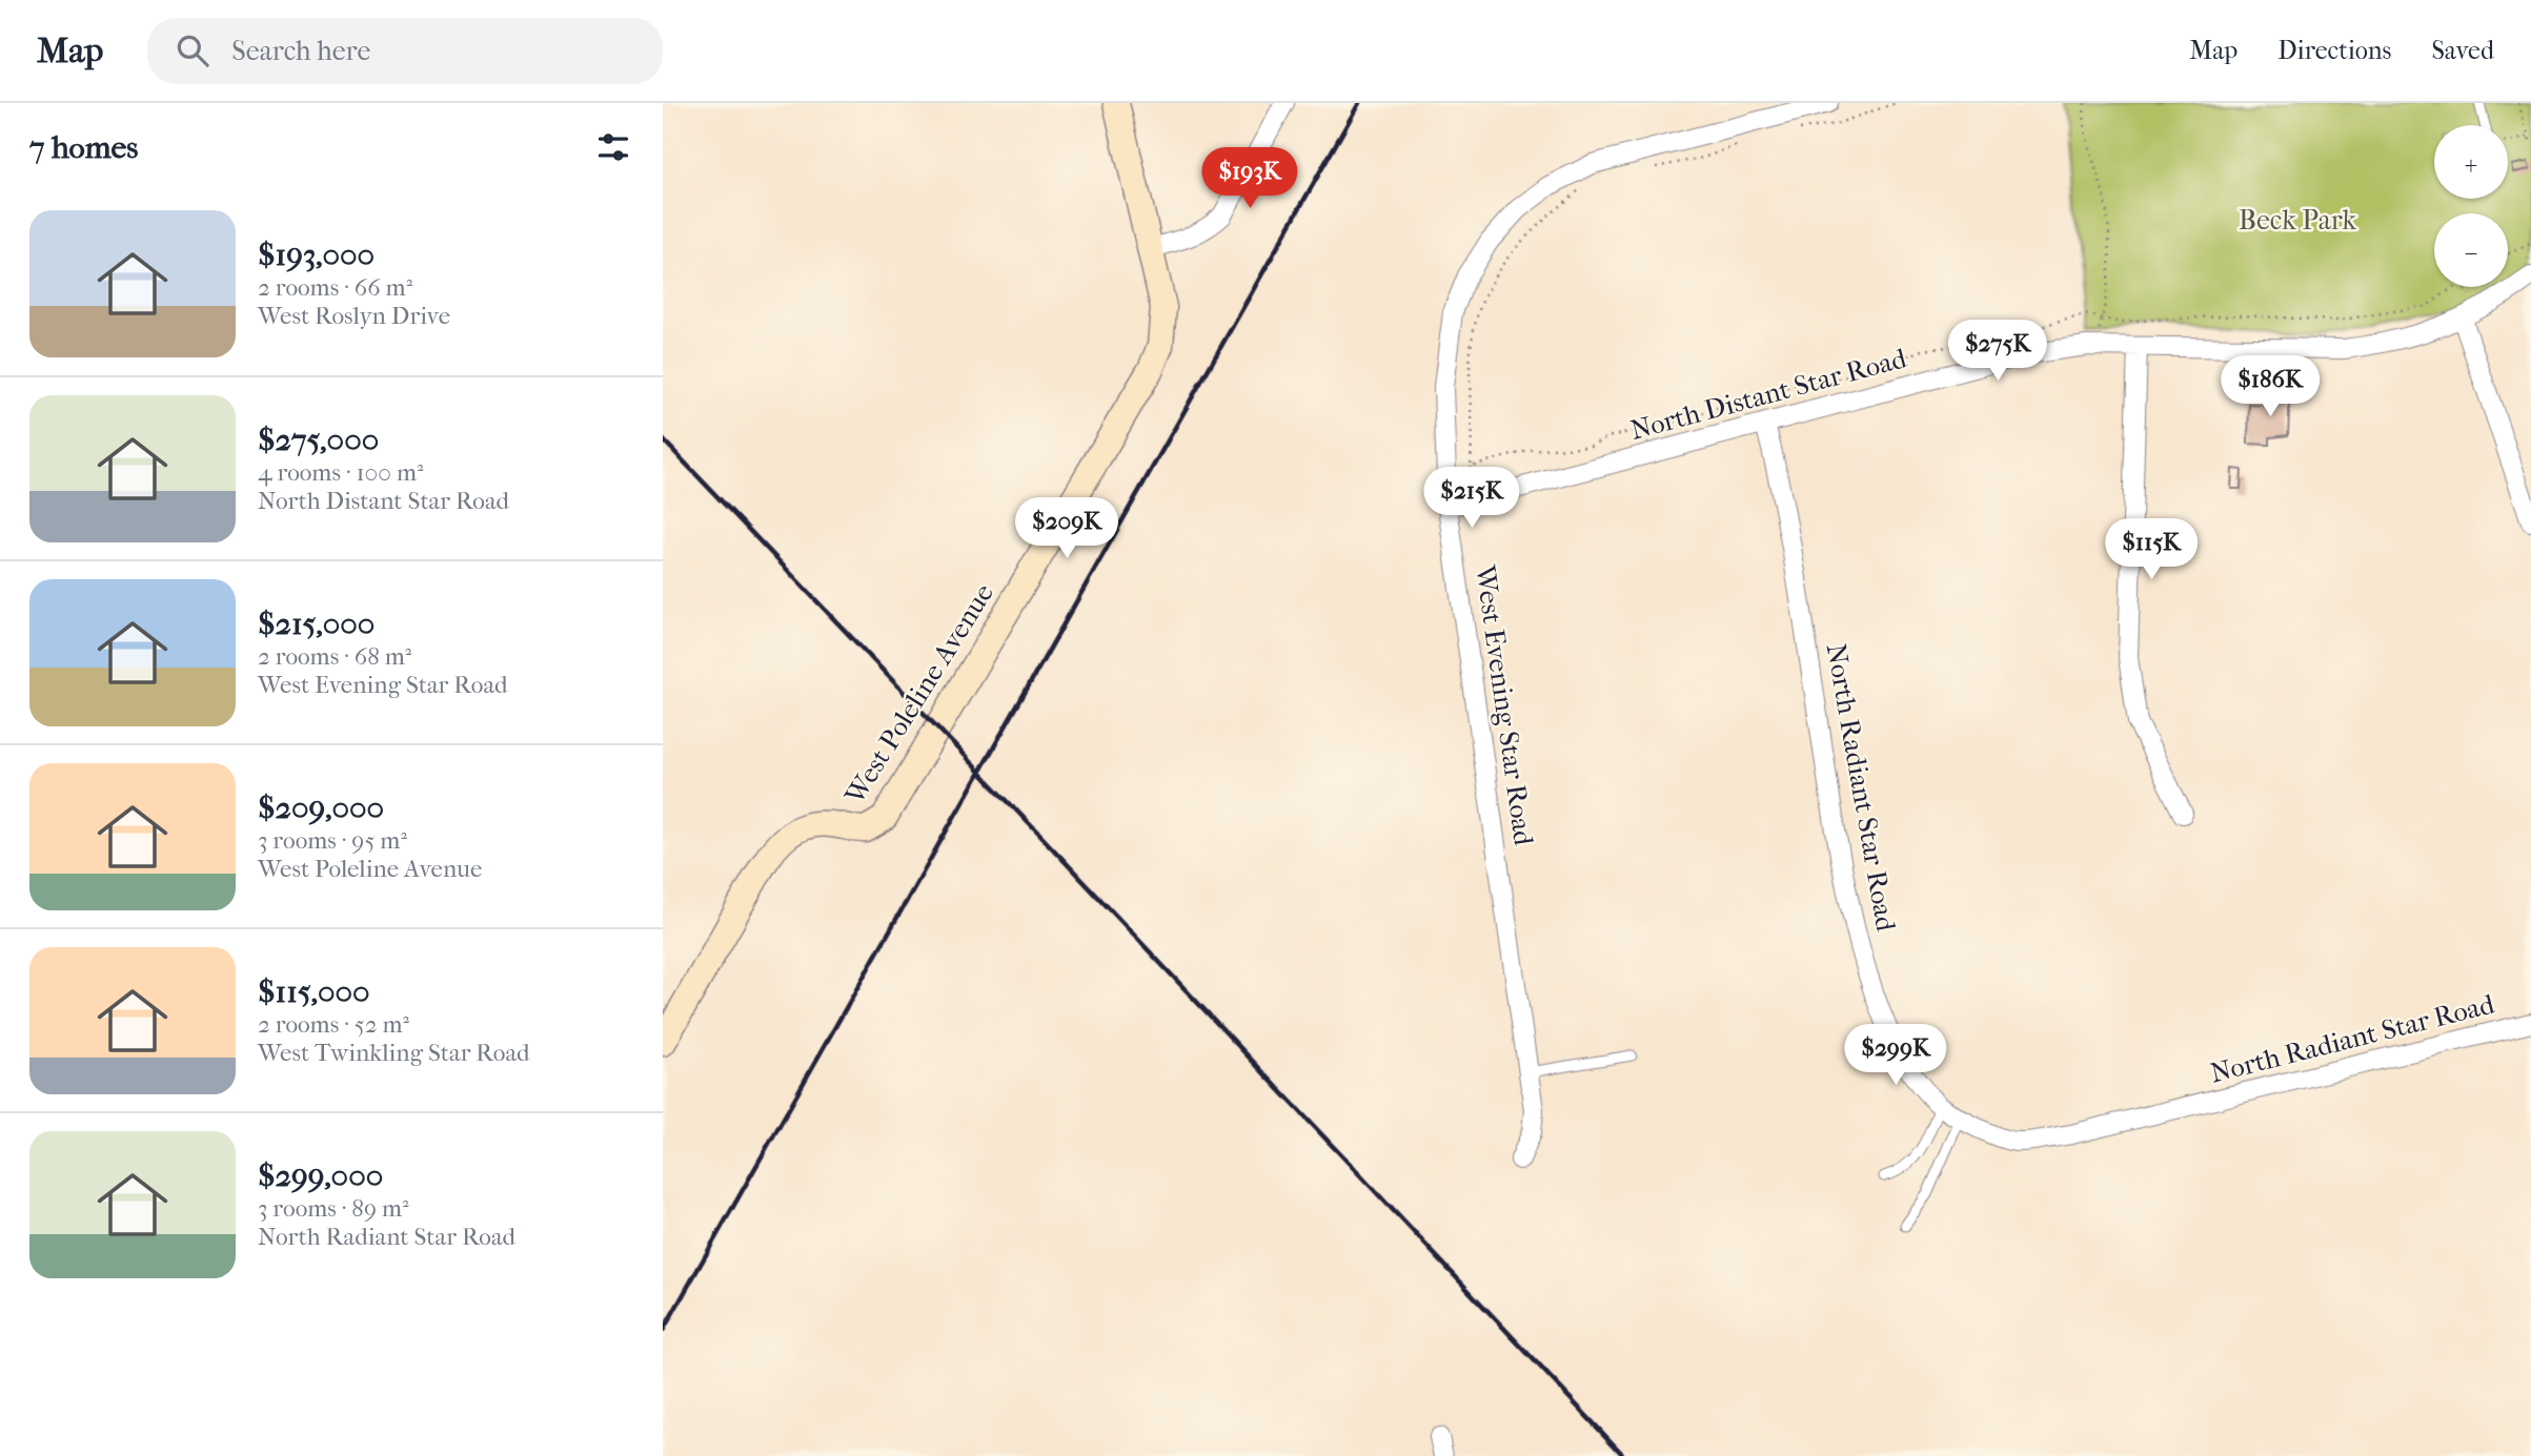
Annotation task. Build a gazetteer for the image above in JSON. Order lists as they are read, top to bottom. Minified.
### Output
{"streets":{"street":["North Distant Star Road","West Poleline Avenue","West Evening Star Road","North Radiant Star Road"]},"crossings":[["North Distant Star Road","West Evening Star Road"],["North Distant Star Road","North Radiant Star Road"]],"parks":["Beck Park"],"page":{"header":"Map","search":"Search here","nav":["Map","Directions","Saved"],"heading":"7 homes","map_buttons":["+","−"],"price":["$193K","$275K","$186K","$215K","$209K","$115K","$299K"],"list":[{"name":"$193,000","note":"2 rooms · 66 m² · West Roslyn Drive"},{"name":"$275,000","note":"4 rooms · 100 m² · North Distant Star Road"},{"name":"$215,000","note":"2 rooms · 68 m² · West Evening Star Road"},{"name":"$209,000","note":"3 rooms · 95 m² · West Poleline Avenue"},{"name":"$115,000","note":"2 rooms · 52 m² · West Twinkling Star Road"},{"name":"$299,000","note":"3 rooms · 89 m² · North Radiant Star Road"}]}}
